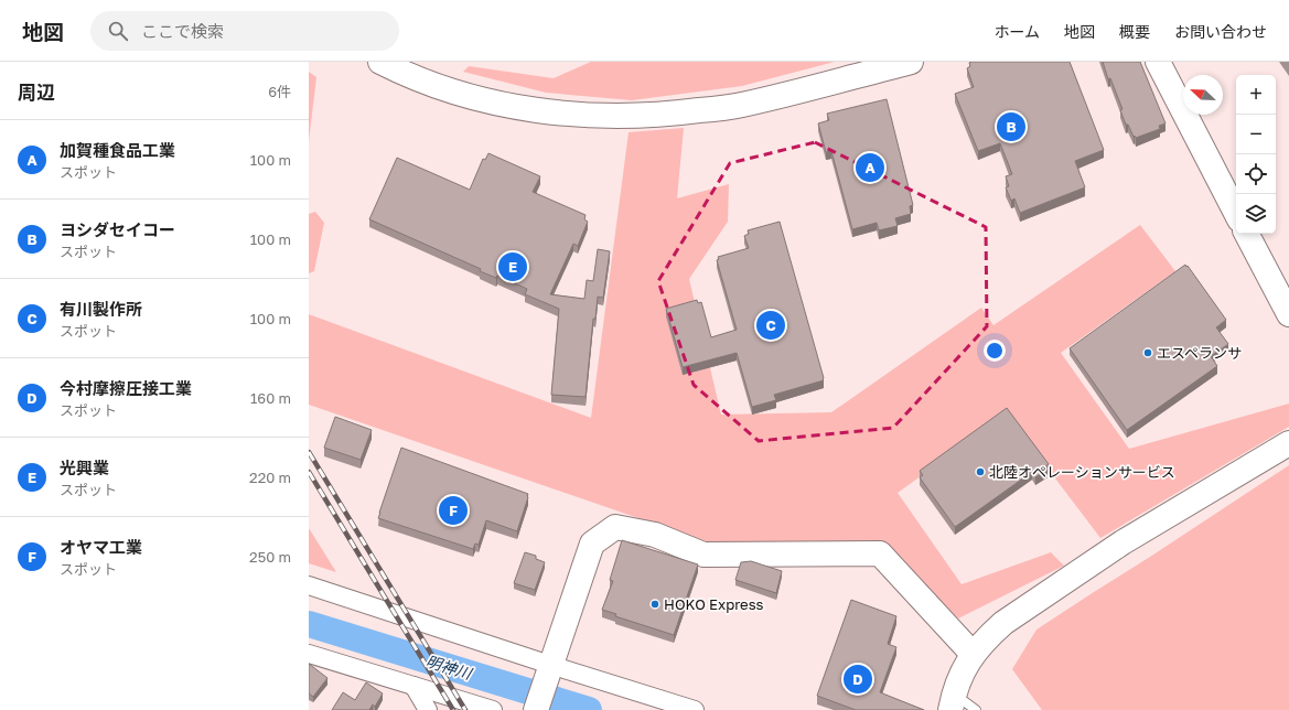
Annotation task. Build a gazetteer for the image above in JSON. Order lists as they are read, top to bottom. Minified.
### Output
{"water":["明神川"],"places":["エスペランサ","北陸オペレーションサービス","HOKO Express"],"north":"top left","page":{"header":"地図","search":"ここで検索","nav":["ホーム","地図","概要","お問い合わせ"],"heading":["周辺","6件"],"map_buttons":["+","−"],"pins":["B","A","E","C","F","D"],"list":[{"mark":"A","name":"加賀種食品工業","note":"スポット","value":"100 m"},{"mark":"B","name":"ヨシダセイコー","note":"スポット","value":"100 m"},{"mark":"C","name":"有川製作所","note":"スポット","value":"100 m"},{"mark":"D","name":"今村摩擦圧接工業","note":"スポット","value":"160 m"},{"mark":"E","name":"光興業","note":"スポット","value":"220 m"},{"mark":"F","name":"オヤマ工業","note":"スポット","value":"250 m"}]}}
